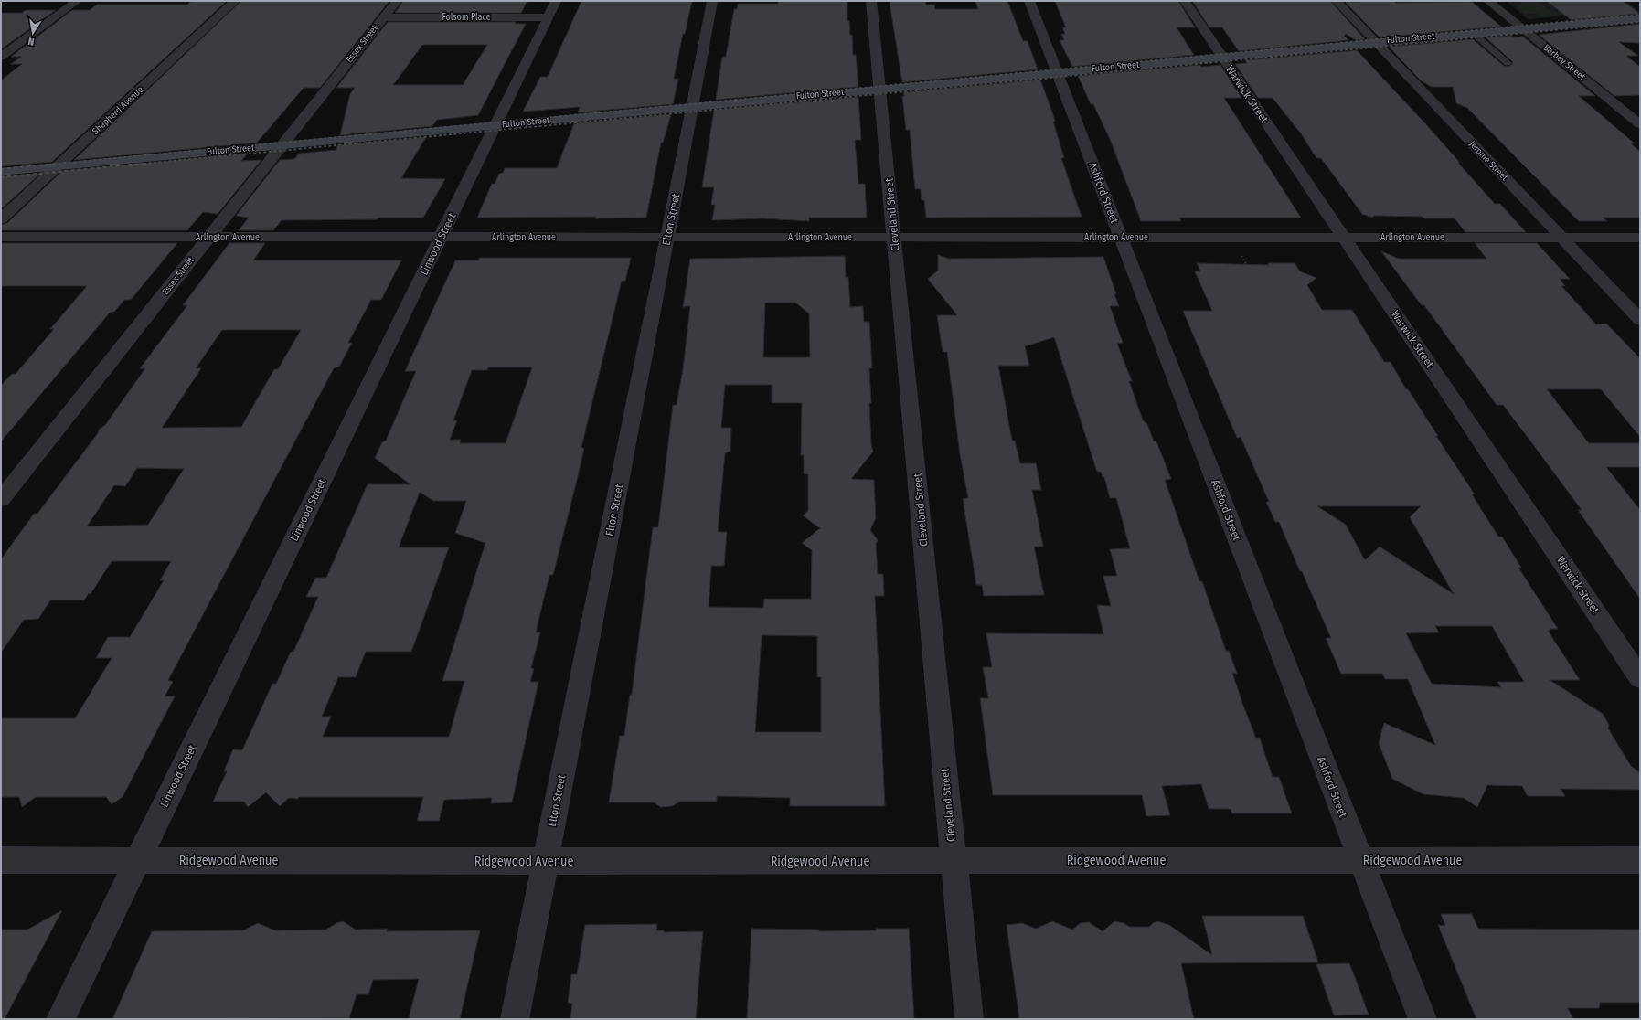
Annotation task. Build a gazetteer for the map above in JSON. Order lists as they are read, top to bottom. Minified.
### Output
{"streets":{"street":["Folsom Place","Fulton Street","Essex Street","Barbey Street","Warwick Street","Shepherd Avenue","Jerome Street","Ashford Street","Cleveland Street","Elton Street","Arlington Avenue","Linwood Street","Ridgewood Avenue"]},"crossings":[["Folsom Place","Essex Street"],["Folsom Place","Linwood Street"],["Fulton Street","Essex Street"],["Fulton Street","Barbey Street"],["Fulton Street","Warwick Street"],["Fulton Street","Shepherd Avenue"],["Fulton Street","Jerome Street"],["Fulton Street","Ashford Street"],["Fulton Street","Cleveland Street"],["Fulton Street","Elton Street"],["Fulton Street","Linwood Street"],["Essex Street","Arlington Avenue"],["Warwick Street","Arlington Avenue"],["Jerome Street","Arlington Avenue"],["Ashford Street","Arlington Avenue"],["Ashford Street","Ridgewood Avenue"],["Cleveland Street","Arlington Avenue"],["Cleveland Street","Ridgewood Avenue"],["Elton Street","Arlington Avenue"],["Elton Street","Ridgewood Avenue"],["Arlington Avenue","Linwood Street"],["Linwood Street","Ridgewood Avenue"]],"north":"bottom"}
